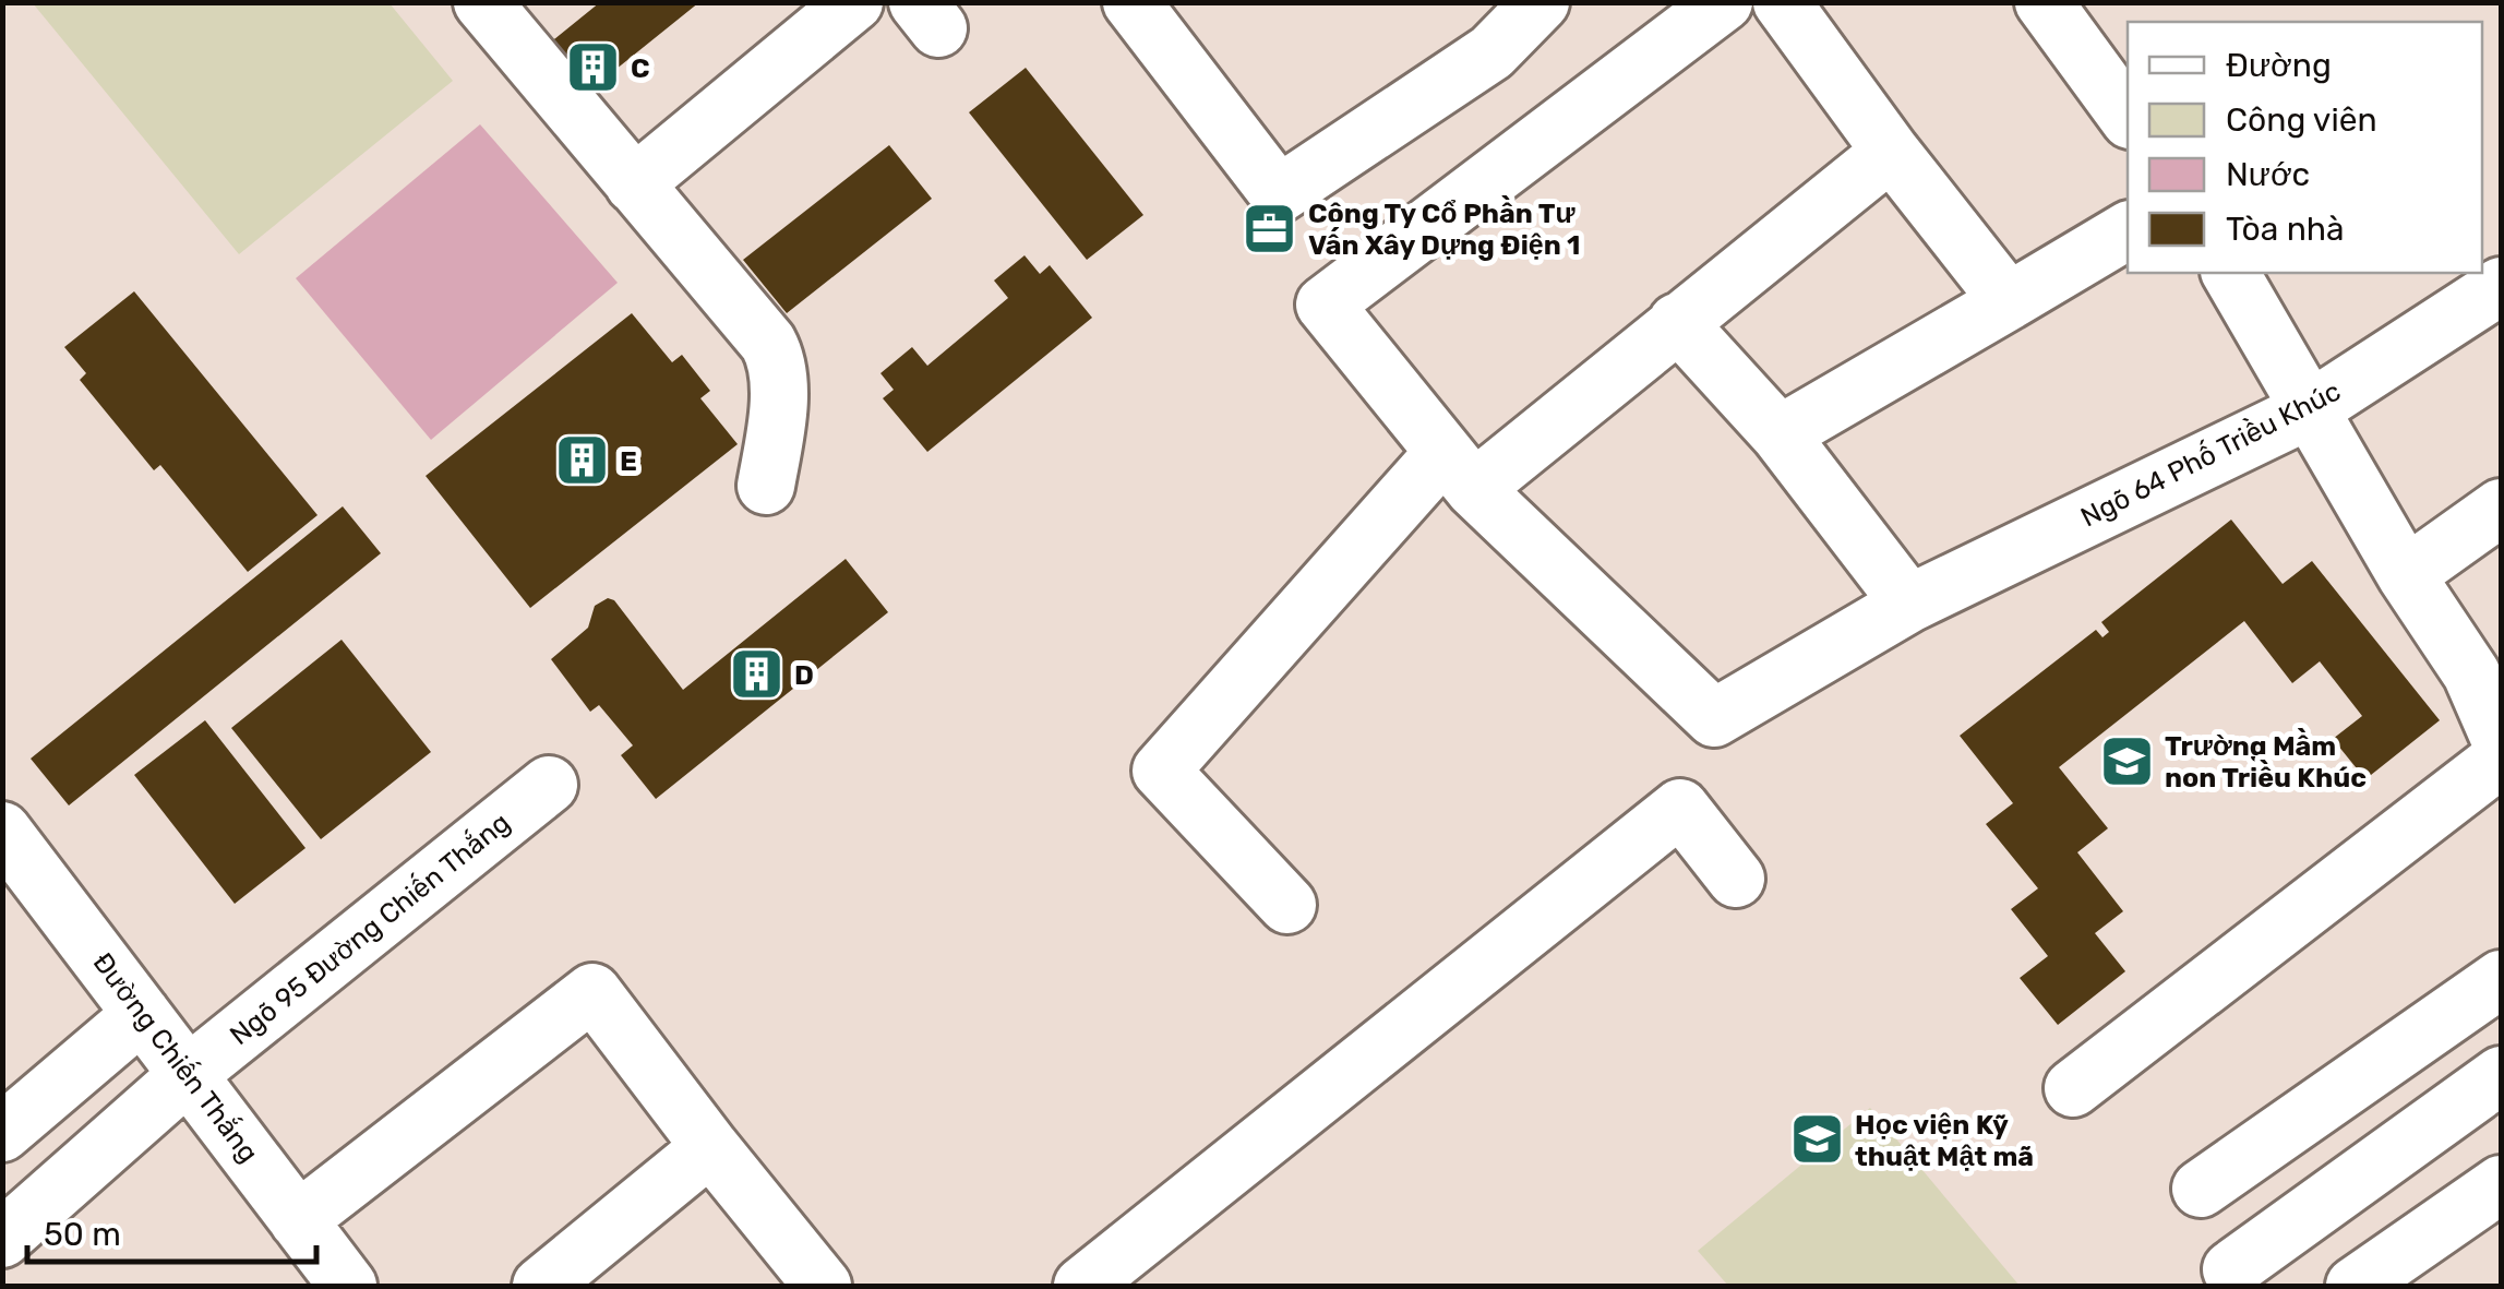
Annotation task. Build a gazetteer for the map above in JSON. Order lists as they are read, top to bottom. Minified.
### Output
{"streets":{"street":["Ngõ 64 Phố Triều Khúc","Ngõ 95 Đường Chiến Thắng","Đường Chiến Thắng"]},"crossings":[["Ngõ 95 Đường Chiến Thắng","Đường Chiến Thắng"]],"places":{"building":["C","E","D"],"office":["Công Ty Cổ Phần Tư Vấn Xây Dựng Điện 1"],"school or university":["Trường Mầm non Triều Khúc","Học viện Kỹ thuật Mật mã"]},"legend":["Đường","Công viên","Nước","Tòa nhà"],"scale_bar":"50 m"}
